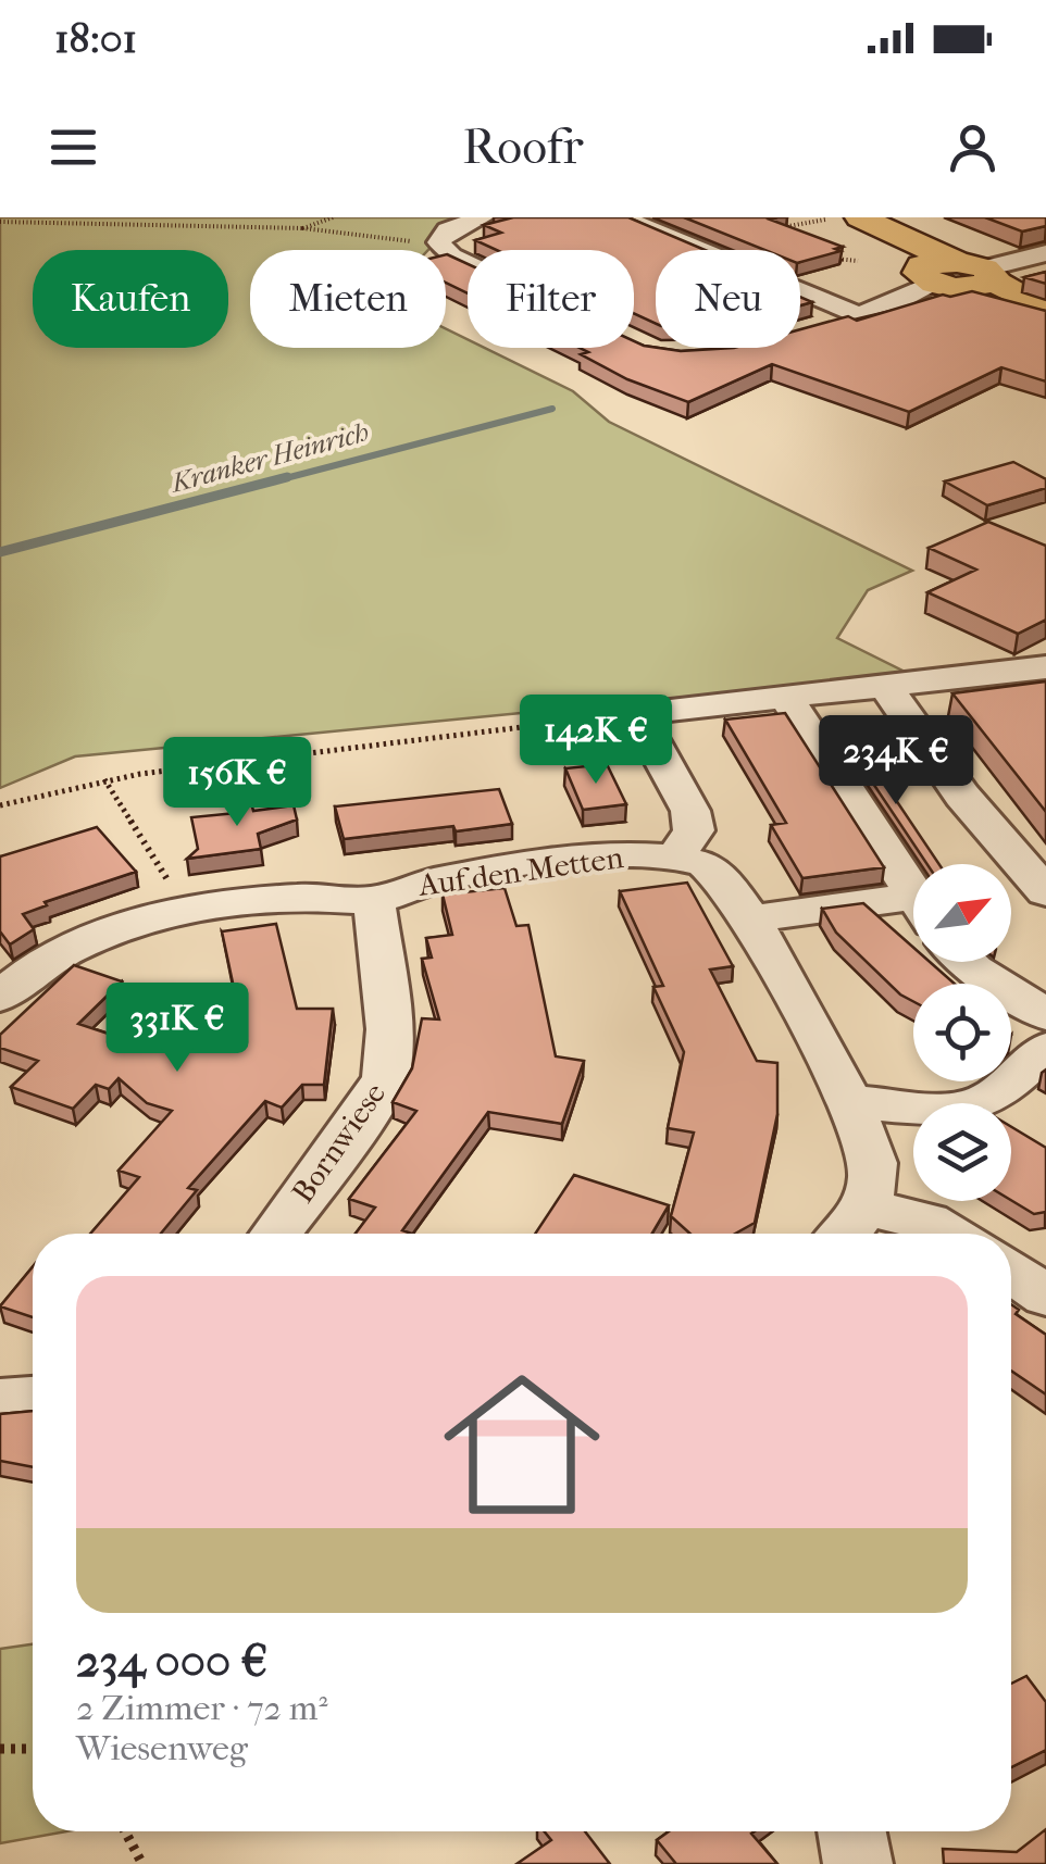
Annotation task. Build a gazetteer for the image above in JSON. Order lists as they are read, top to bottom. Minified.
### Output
{"streets":{"street":["Auf den Metten","Bornwiese"]},"crossings":[["Auf den Metten","Bornwiese"]],"water":["Kranker Heinrich"],"north":"top right","page":{"status":"18:01","header":"Roofr","chip":["Kaufen","Mieten","Filter","Neu"],"price":["142K €","234K €","156K €","331K €"],"list":[{"name":"234 000 €","note":"2 Zimmer · 72 m² · Wiesenweg"}]}}
